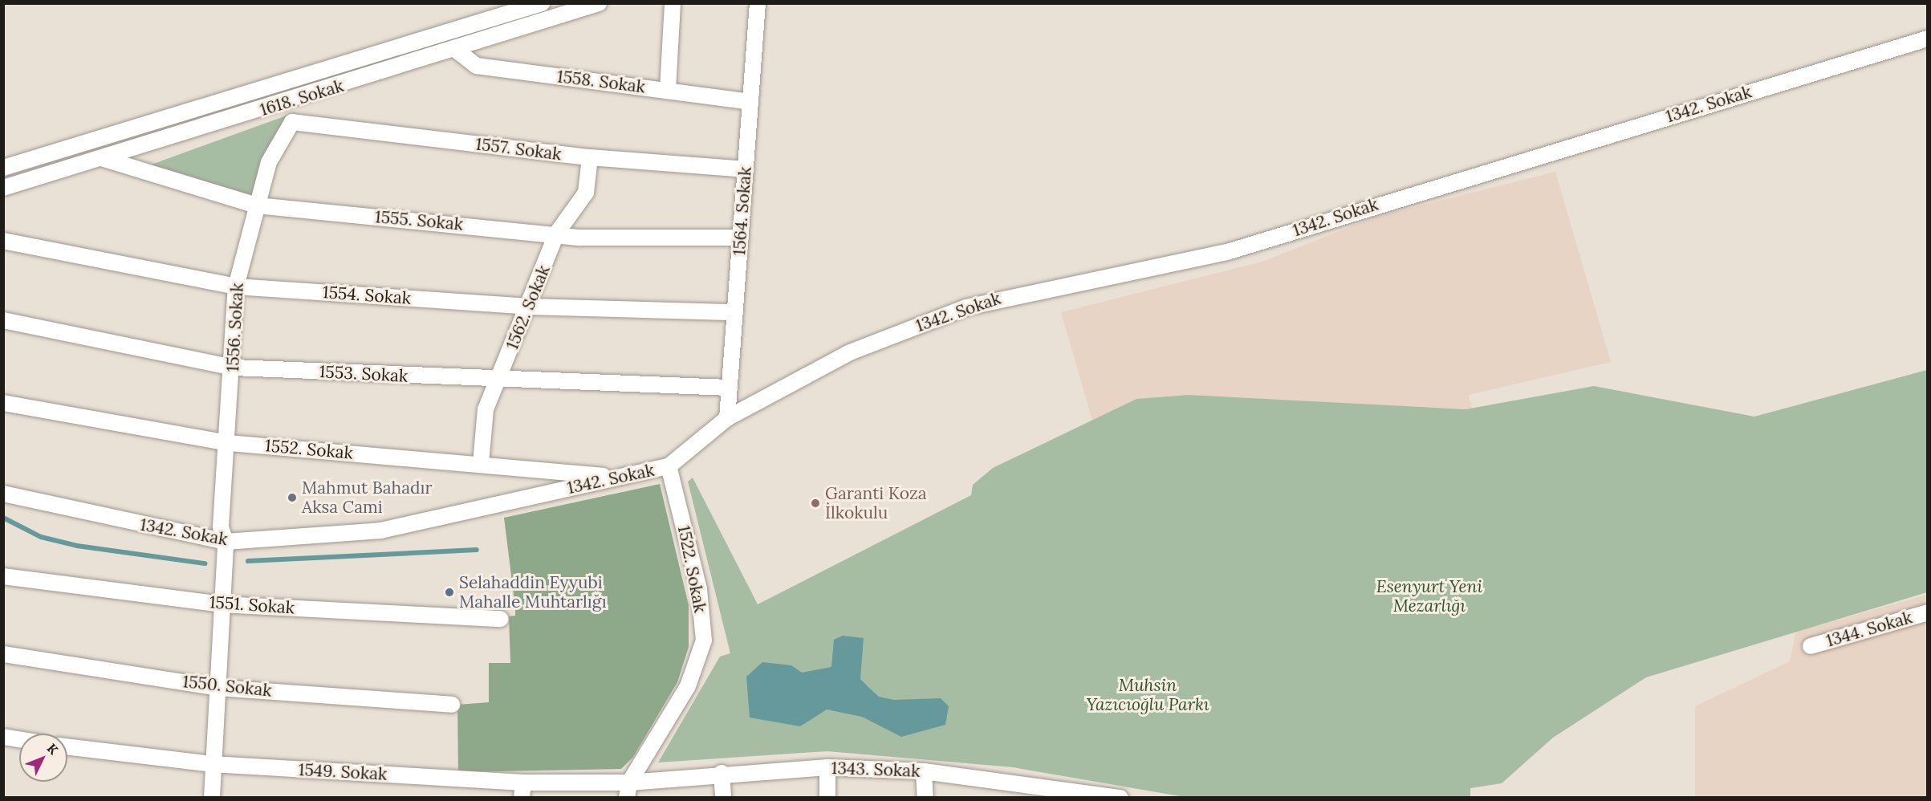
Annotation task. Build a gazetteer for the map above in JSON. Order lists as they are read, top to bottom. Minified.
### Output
{"streets":{"street":["1558. Sokak","1618. Sokak","1342. Sokak","1557. Sokak","1564. Sokak","1555. Sokak","1554. Sokak","1562. Sokak","1556. Sokak","1553. Sokak","1552. Sokak","1522. Sokak","1551. Sokak","1344. Sokak","1550. Sokak","1343. Sokak","1549. Sokak"]},"crossings":[["1558. Sokak","1618. Sokak"],["1558. Sokak","1564. Sokak"],["1618. Sokak","1555. Sokak"],["1342. Sokak","1564. Sokak"],["1342. Sokak","1556. Sokak"],["1342. Sokak","1552. Sokak"],["1342. Sokak","1522. Sokak"],["1557. Sokak","1564. Sokak"],["1557. Sokak","1562. Sokak"],["1557. Sokak","1556. Sokak"],["1564. Sokak","1555. Sokak"],["1564. Sokak","1554. Sokak"],["1564. Sokak","1553. Sokak"],["1555. Sokak","1562. Sokak"],["1555. Sokak","1556. Sokak"],["1554. Sokak","1562. Sokak"],["1554. Sokak","1556. Sokak"],["1562. Sokak","1553. Sokak"],["1562. Sokak","1552. Sokak"],["1556. Sokak","1553. Sokak"],["1556. Sokak","1552. Sokak"],["1556. Sokak","1551. Sokak"],["1556. Sokak","1550. Sokak"],["1556. Sokak","1549. Sokak"],["1522. Sokak","1343. Sokak"],["1522. Sokak","1549. Sokak"],["1343. Sokak","1549. Sokak"]],"parks":["Esenyurt Yeni Mezarlığı","Muhsin Yazıcıoğlu Parkı"],"places":["Mahmut Bahadır Aksa Cami","Garanti Koza İlkokulu","Selahaddin Eyyubi Mahalle Muhtarlığı"],"north":"top right"}
